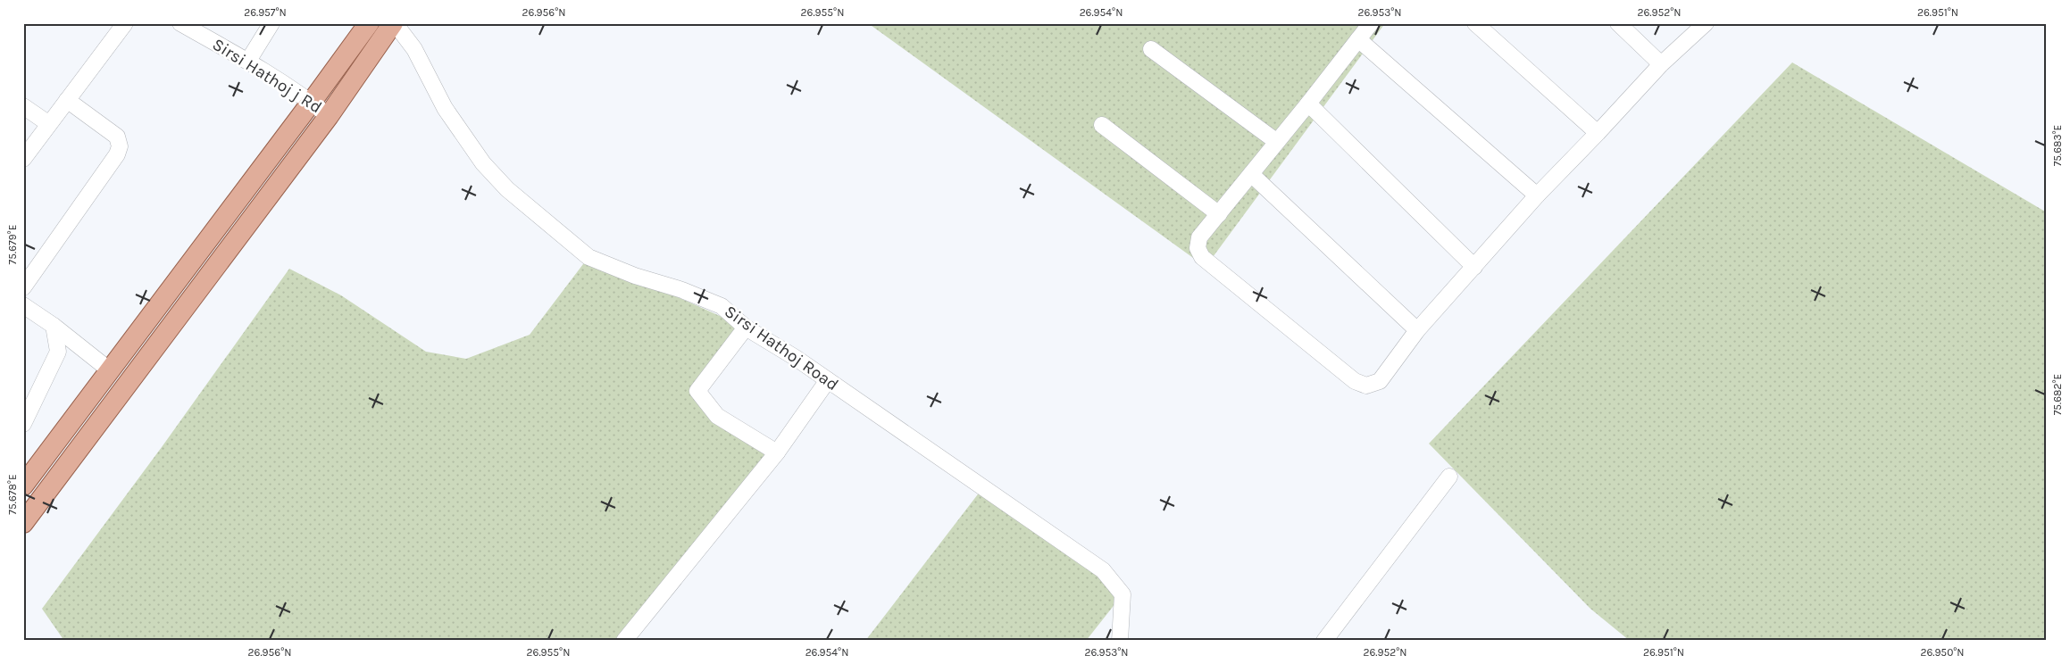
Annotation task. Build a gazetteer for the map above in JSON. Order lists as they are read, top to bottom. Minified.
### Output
{"streets":{"street":["Sirsi Hathoj j Rd","Sirsi Hathoj Road"]},"coordinates":["26.957°N","26.956°N","26.955°N","26.954°N","26.953°N","26.952°N","26.951°N","75.683°E","75.679°E","75.682°E","75.678°E","26.950°N"]}
